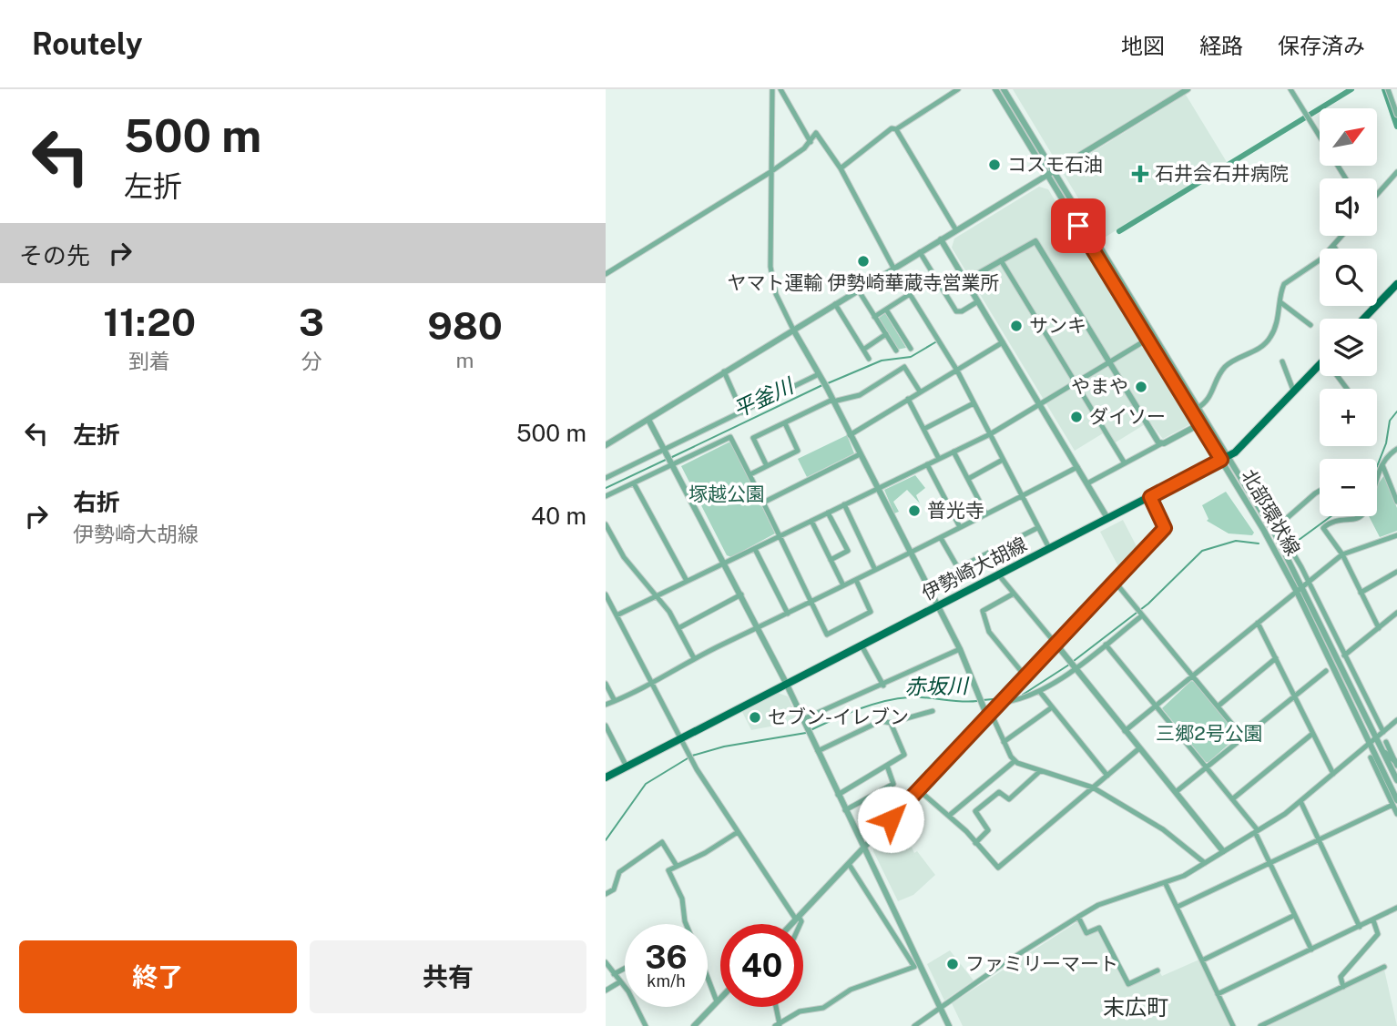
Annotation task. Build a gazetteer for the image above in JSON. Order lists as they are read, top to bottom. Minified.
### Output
{"streets":{"main road":["伊勢崎大胡線"],"street":["北部環状線"]},"crossings":[["北部環状線","伊勢崎大胡線"]],"districts":["末広町"],"water":["平釜川","赤坂川"],"parks":["塚越公園","三郷2号公園"],"places":{"other":["コスモ石油","ヤマト運輸 伊勢崎華蔵寺営業所","サンキ","やまや","ダイソー","普光寺","セブン-イレブン","ファミリーマート"],"health":["石井会石井病院"]},"north":"top right","page":{"header":"Routely","nav":["地図","経路","保存済み"],"turn":["500 m","左折"],"map_buttons":["+","−"],"then":"その先","eta":["11:20","到着","3","分","980","m"],"list":[{"name":"左折","value":"500 m"},{"name":"右折","note":"伊勢崎大胡線","value":"40 m"}],"speed":"36 km/h","limit":"40","buttons":["終了","共有"]}}
